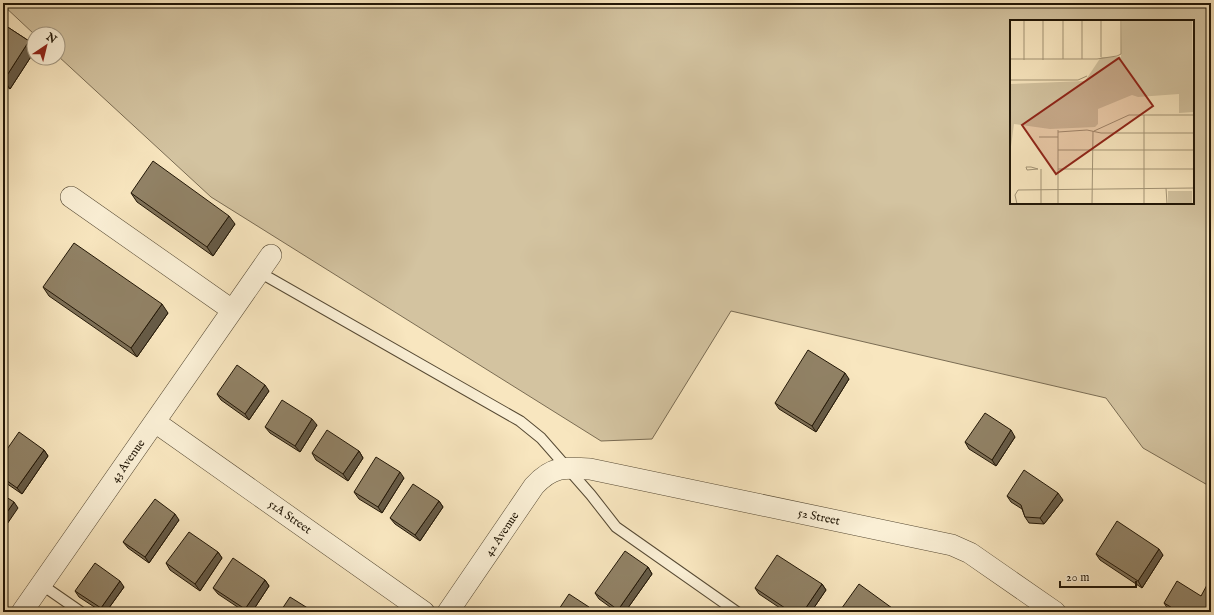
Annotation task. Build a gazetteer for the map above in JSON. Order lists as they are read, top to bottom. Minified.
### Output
{"streets":{"street":["43 Avenue","51A Street","52 Street","42 Avenue"]},"crossings":[["43 Avenue","51A Street"],["52 Street","42 Avenue"]],"scale_bar":"20 m","north":"top right"}
